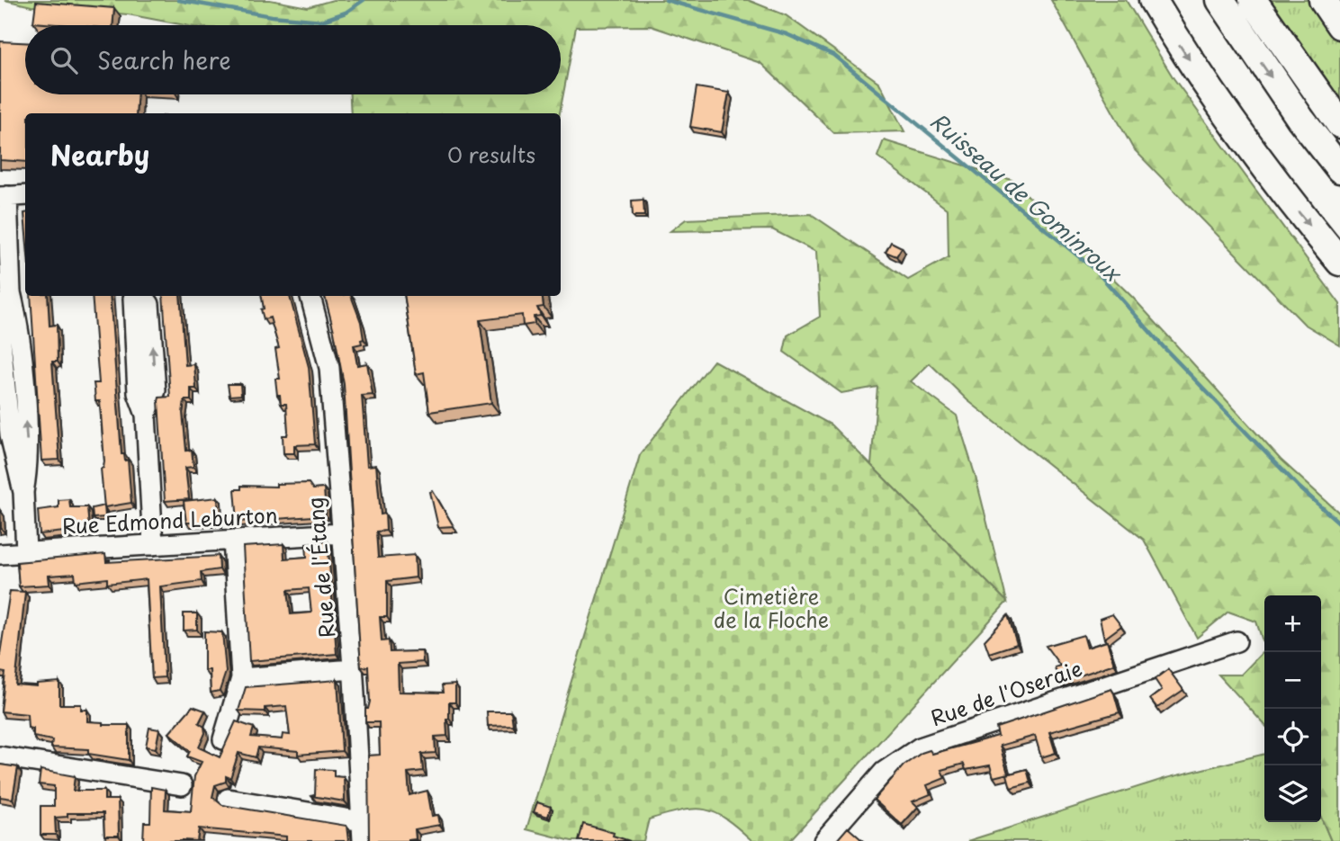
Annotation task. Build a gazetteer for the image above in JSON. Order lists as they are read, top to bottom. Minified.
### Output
{"streets":{"street":["Rue Edmond Leburton","Rue de l'Étang","Rue de l'Oseraie"]},"crossings":[["Rue Edmond Leburton","Rue de l'Étang"]],"water":["Ruisseau de Gominroux"],"parks":["Cimetière de la Floche"],"page":{"search":"Search here","heading":["Nearby","0 results"],"map_buttons":["+","−"]}}
